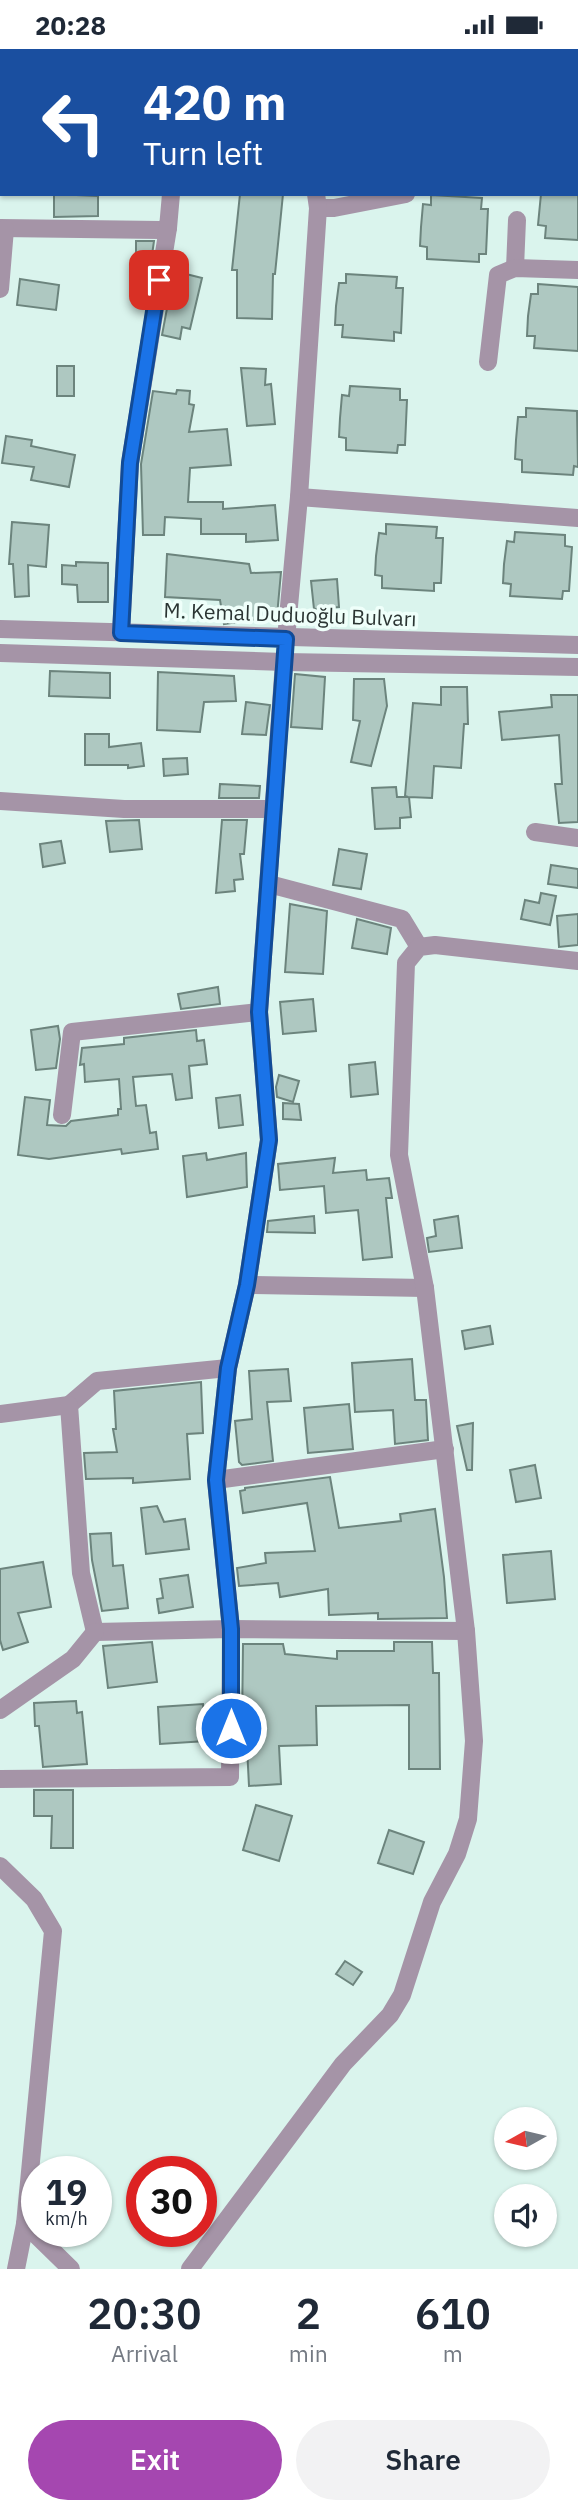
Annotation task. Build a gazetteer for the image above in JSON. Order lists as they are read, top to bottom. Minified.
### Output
{"streets":{"street":["M. Kemal Duduoğlu Bulvarı"]},"north":"left","page":{"status":"20:28","turn":["420 m","Turn left"],"speed":"19 km/h","limit":"30","eta":["20:30","Arrival","2","min","610","m"],"buttons":["Exit","Share"]}}
